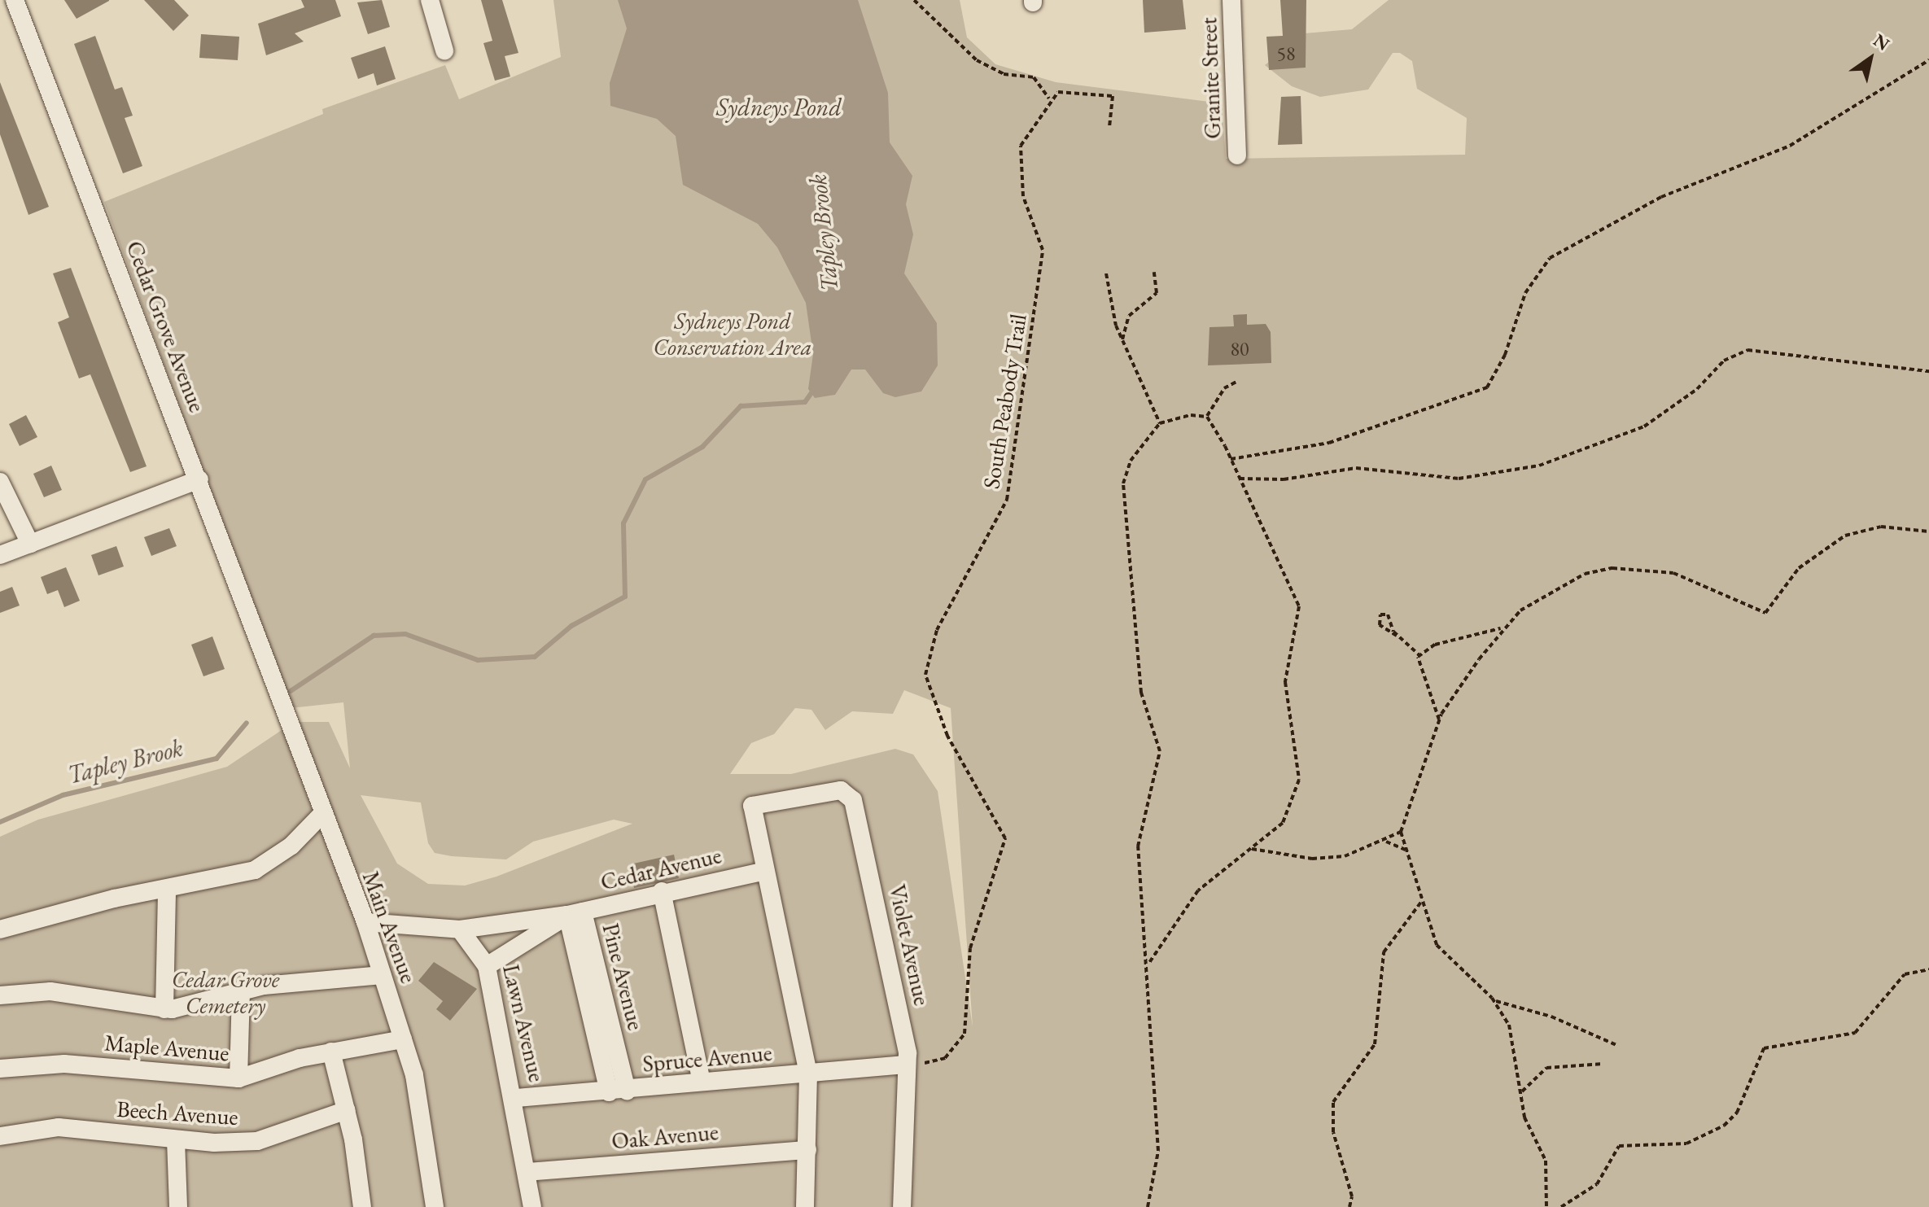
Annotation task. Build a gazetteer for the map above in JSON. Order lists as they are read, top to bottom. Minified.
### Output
{"streets":{"street":["Granite Street","Cedar Grove Avenue","Cedar Avenue","Main Avenue","Violet Avenue","Pine Avenue","Lawn Avenue","Maple Avenue","Spruce Avenue","Beech Avenue","Oak Avenue"],"path":["South Peabody Trail"]},"crossings":[["Cedar Grove Avenue","Main Avenue"],["South Peabody Trail","Violet Avenue"],["South Peabody Trail","Spruce Avenue"],["Cedar Avenue","Main Avenue"],["Cedar Avenue","Violet Avenue"],["Cedar Avenue","Pine Avenue"],["Cedar Avenue","Lawn Avenue"],["Main Avenue","Maple Avenue"],["Violet Avenue","Spruce Avenue"],["Pine Avenue","Spruce Avenue"],["Lawn Avenue","Spruce Avenue"],["Lawn Avenue","Oak Avenue"]],"water":["Sydneys Pond","Tapley Brook"],"parks":["Sydneys Pond Conservation Area","Cedar Grove Cemetery"],"house_numbers":["58","80"],"north":"top right"}
